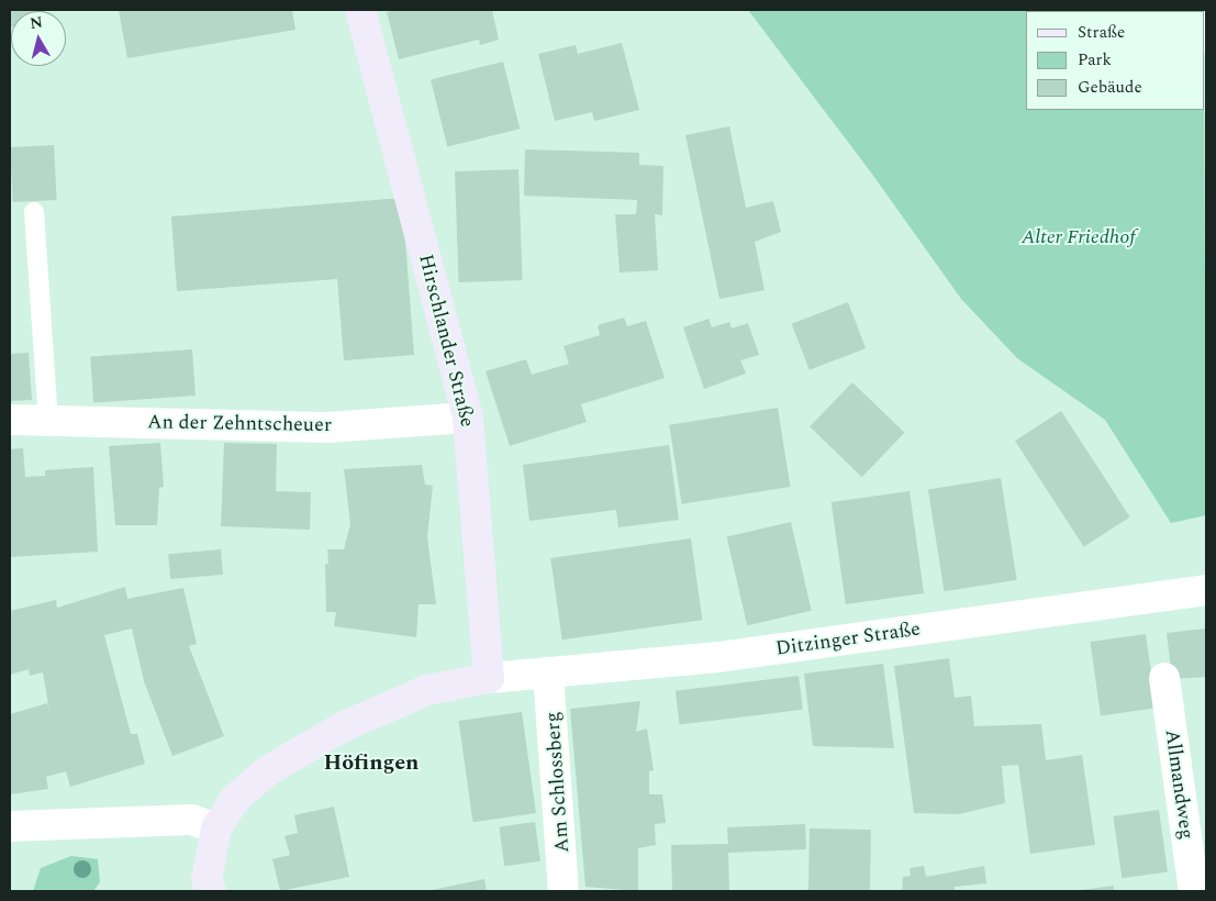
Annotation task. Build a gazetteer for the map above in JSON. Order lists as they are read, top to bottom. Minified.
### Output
{"streets":{"main road":["Hirschlander Straße"],"street":["An der Zehntscheuer","Ditzinger Straße","Am Schlossberg","Allmandweg"]},"crossings":[["Hirschlander Straße","An der Zehntscheuer"],["Hirschlander Straße","Ditzinger Straße"],["Ditzinger Straße","Am Schlossberg"]],"districts":["Höfingen"],"parks":["Alter Friedhof"],"legend":["Straße","Park","Gebäude"],"north":"top"}
